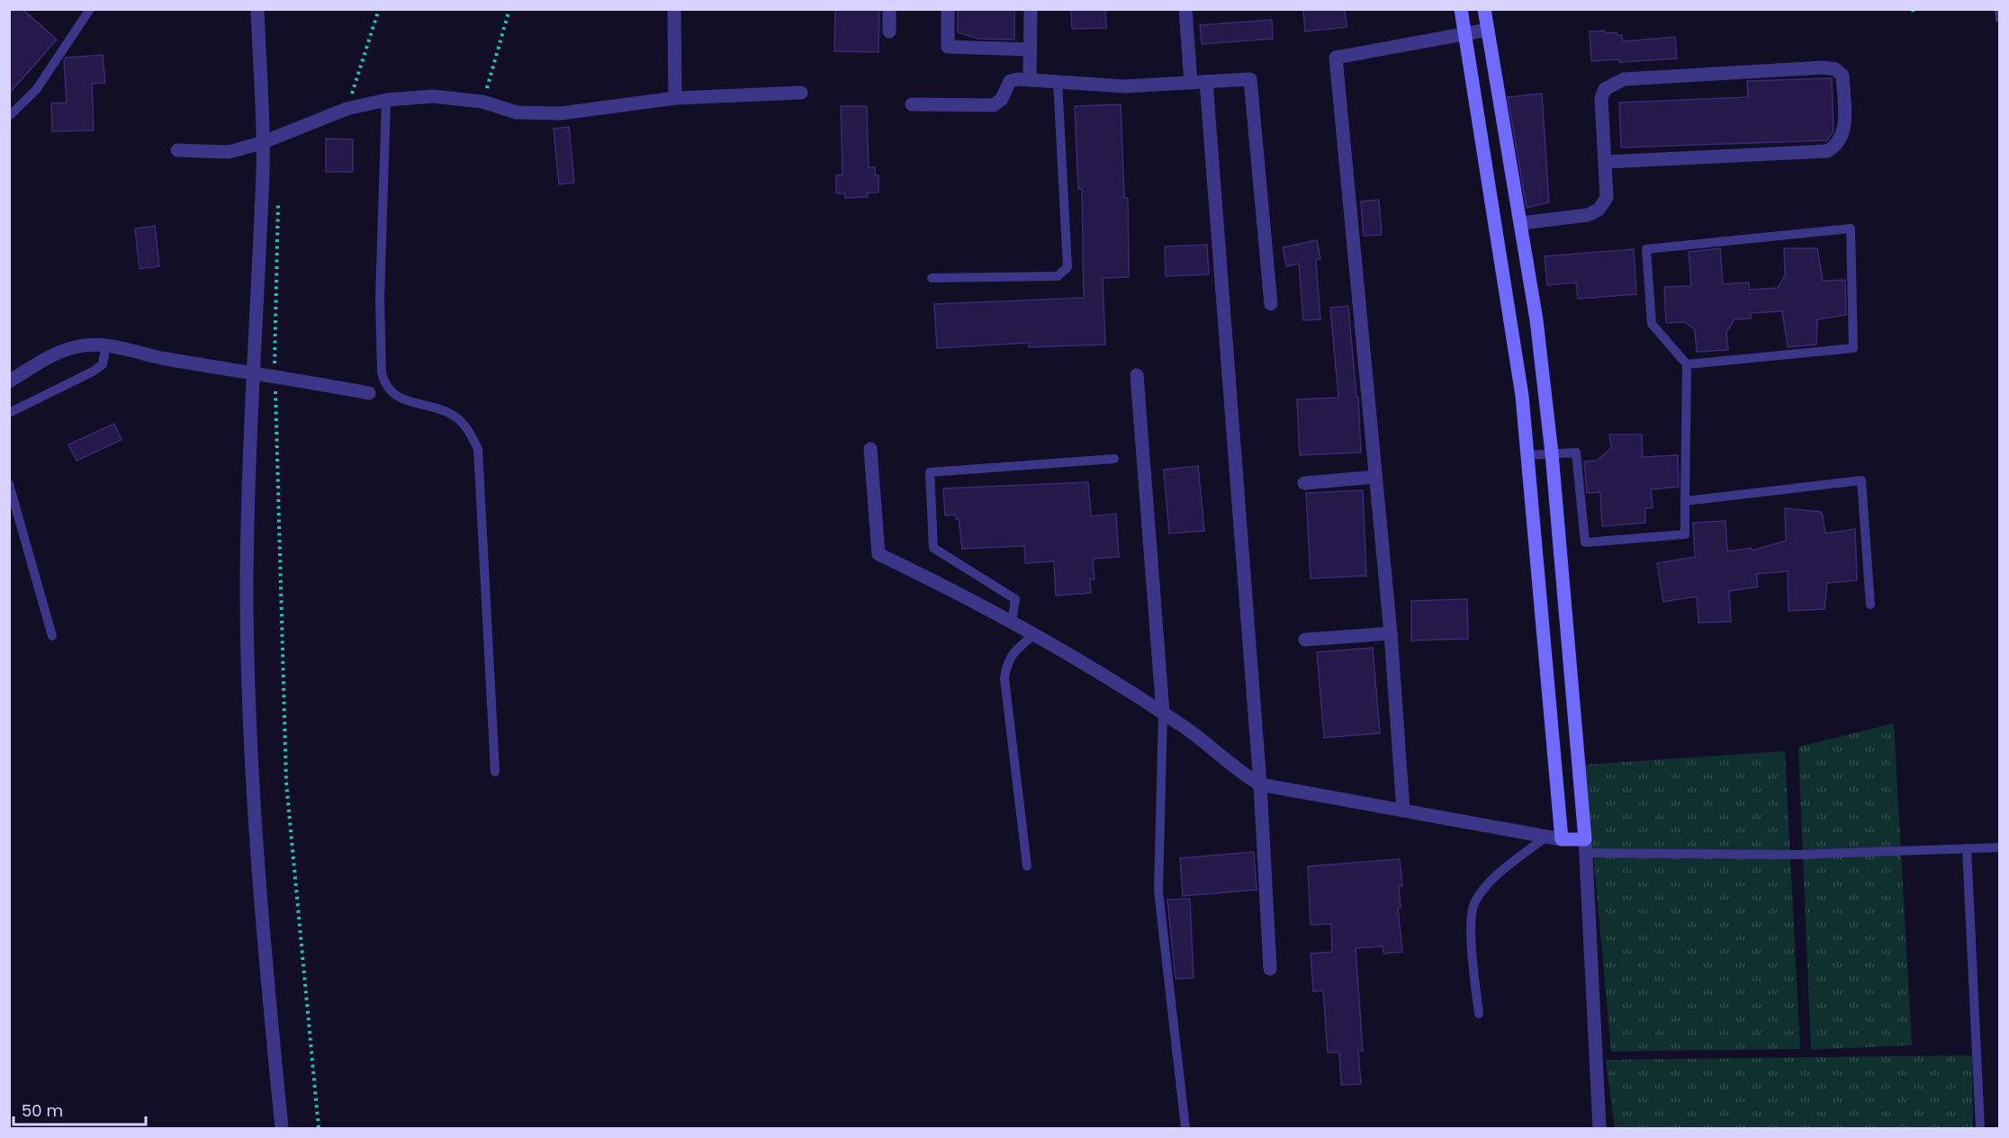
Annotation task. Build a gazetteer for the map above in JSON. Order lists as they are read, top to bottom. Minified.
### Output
{"scale_bar":"50 m"}
